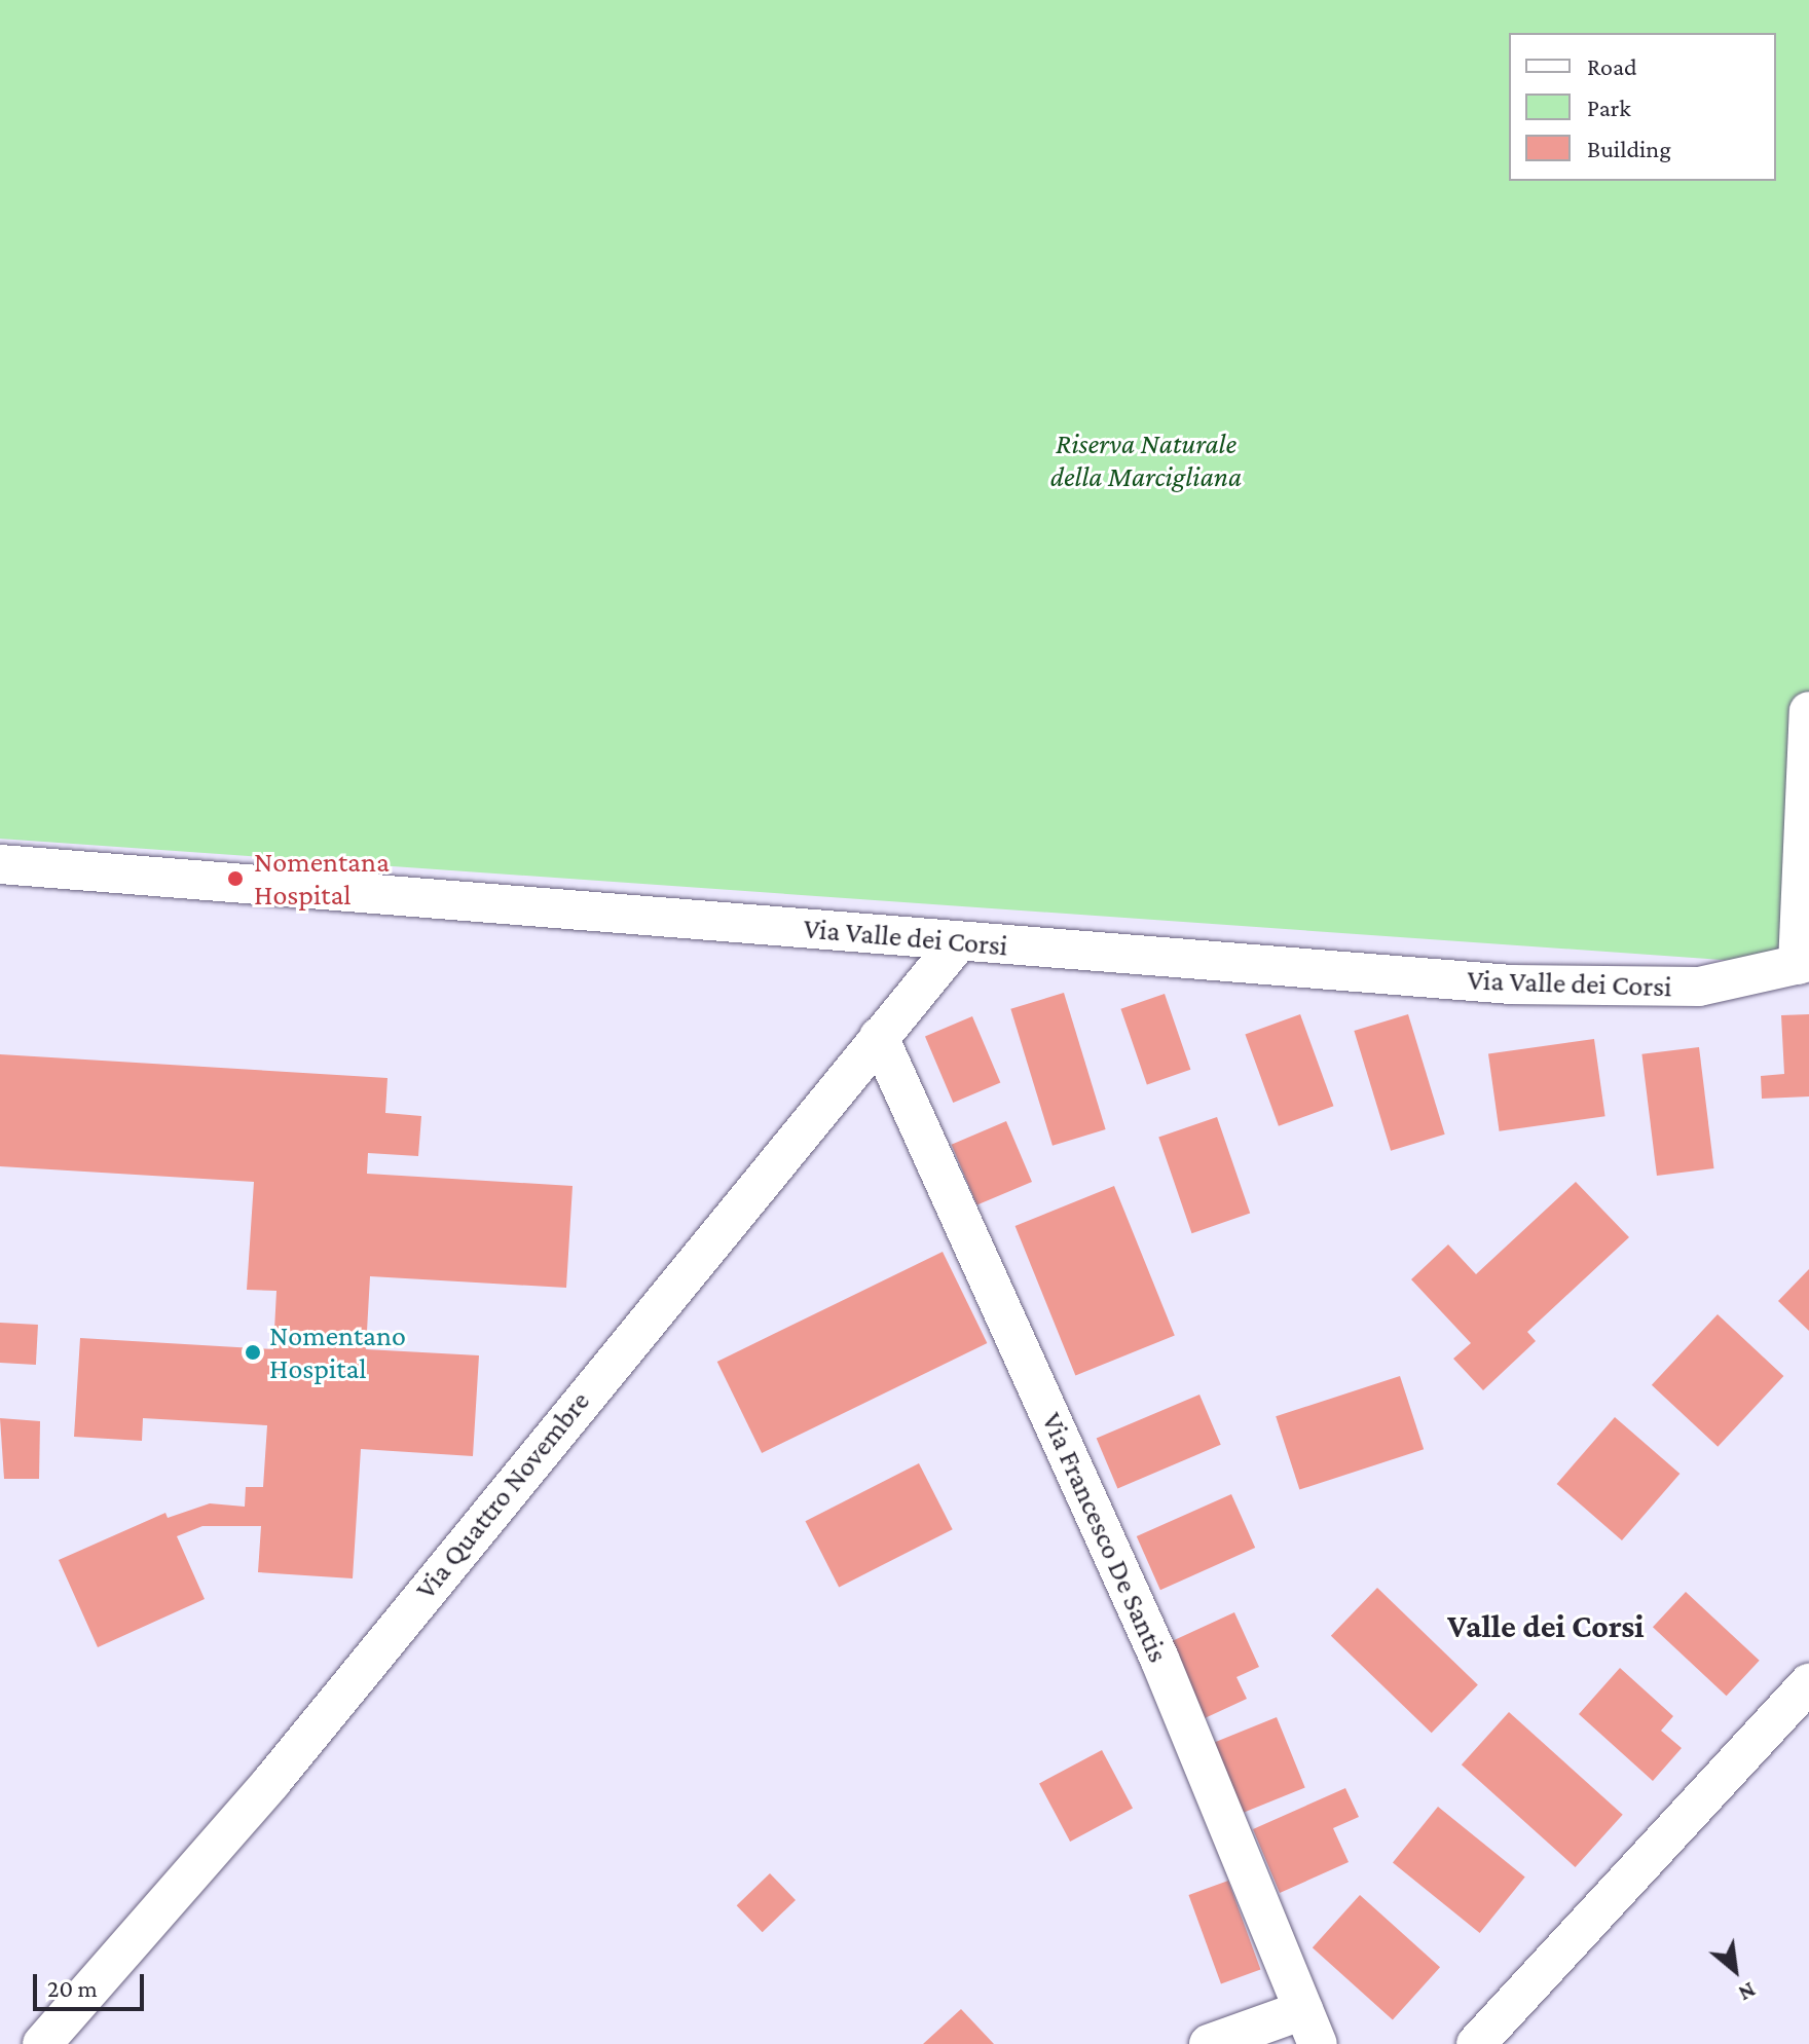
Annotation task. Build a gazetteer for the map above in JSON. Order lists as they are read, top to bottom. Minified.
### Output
{"streets":{"street":["Via Valle dei Corsi","Via Quattro Novembre","Via Francesco De Santis"]},"crossings":[["Via Valle dei Corsi","Via Quattro Novembre"],["Via Quattro Novembre","Via Francesco De Santis"]],"districts":["Valle dei Corsi"],"parks":["Riserva Naturale della Marcigliana"],"places":["Nomentana Hospital","Nomentano Hospital"],"legend":["Road","Park","Building"],"scale_bar":"20 m","north":"bottom right"}
